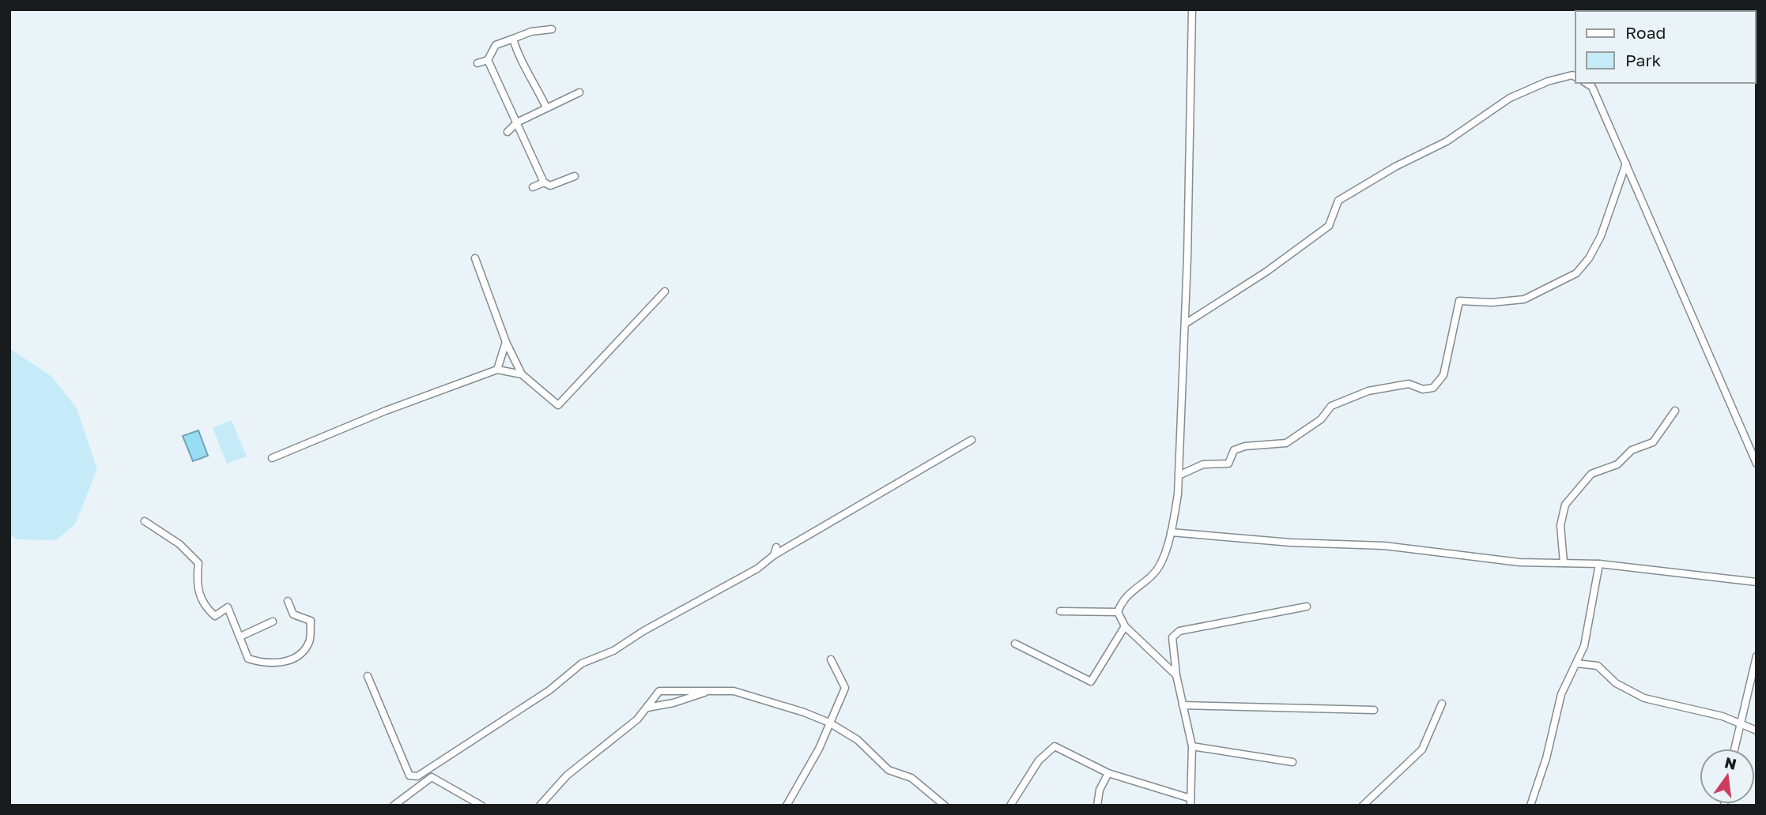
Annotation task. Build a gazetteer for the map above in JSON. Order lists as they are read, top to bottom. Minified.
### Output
{"legend":["Road","Park"],"north":"top"}
